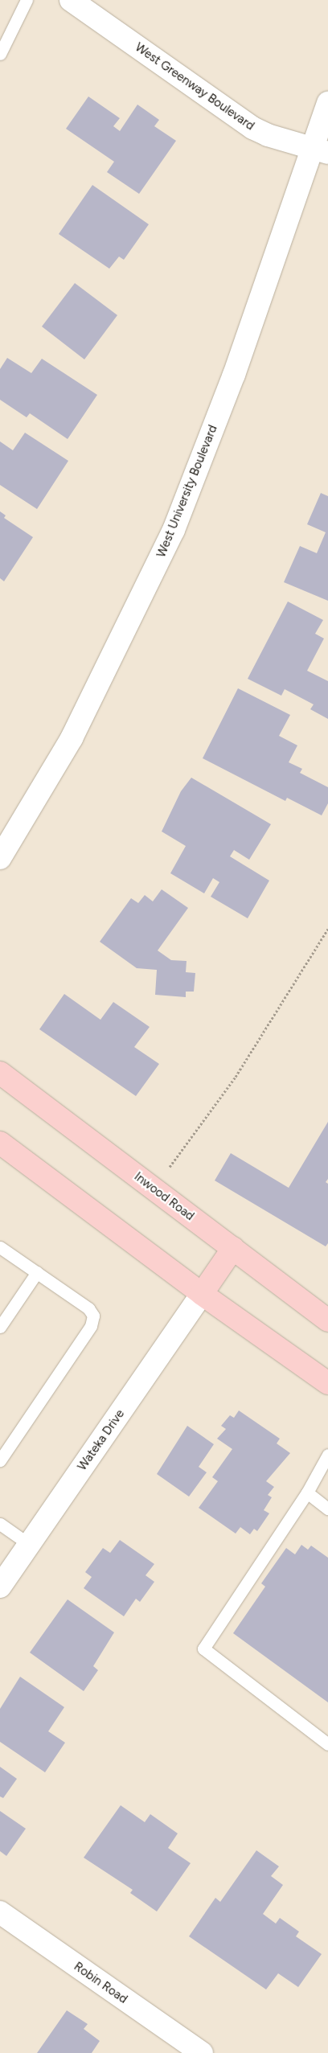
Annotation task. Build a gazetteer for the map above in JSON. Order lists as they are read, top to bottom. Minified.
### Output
{"streets":{"main road":["Inwood Road"],"street":["West Greenway Boulevard","West University Boulevard","Wateka Drive","Robin Road"]},"crossings":[["West Greenway Boulevard","West University Boulevard"]]}
